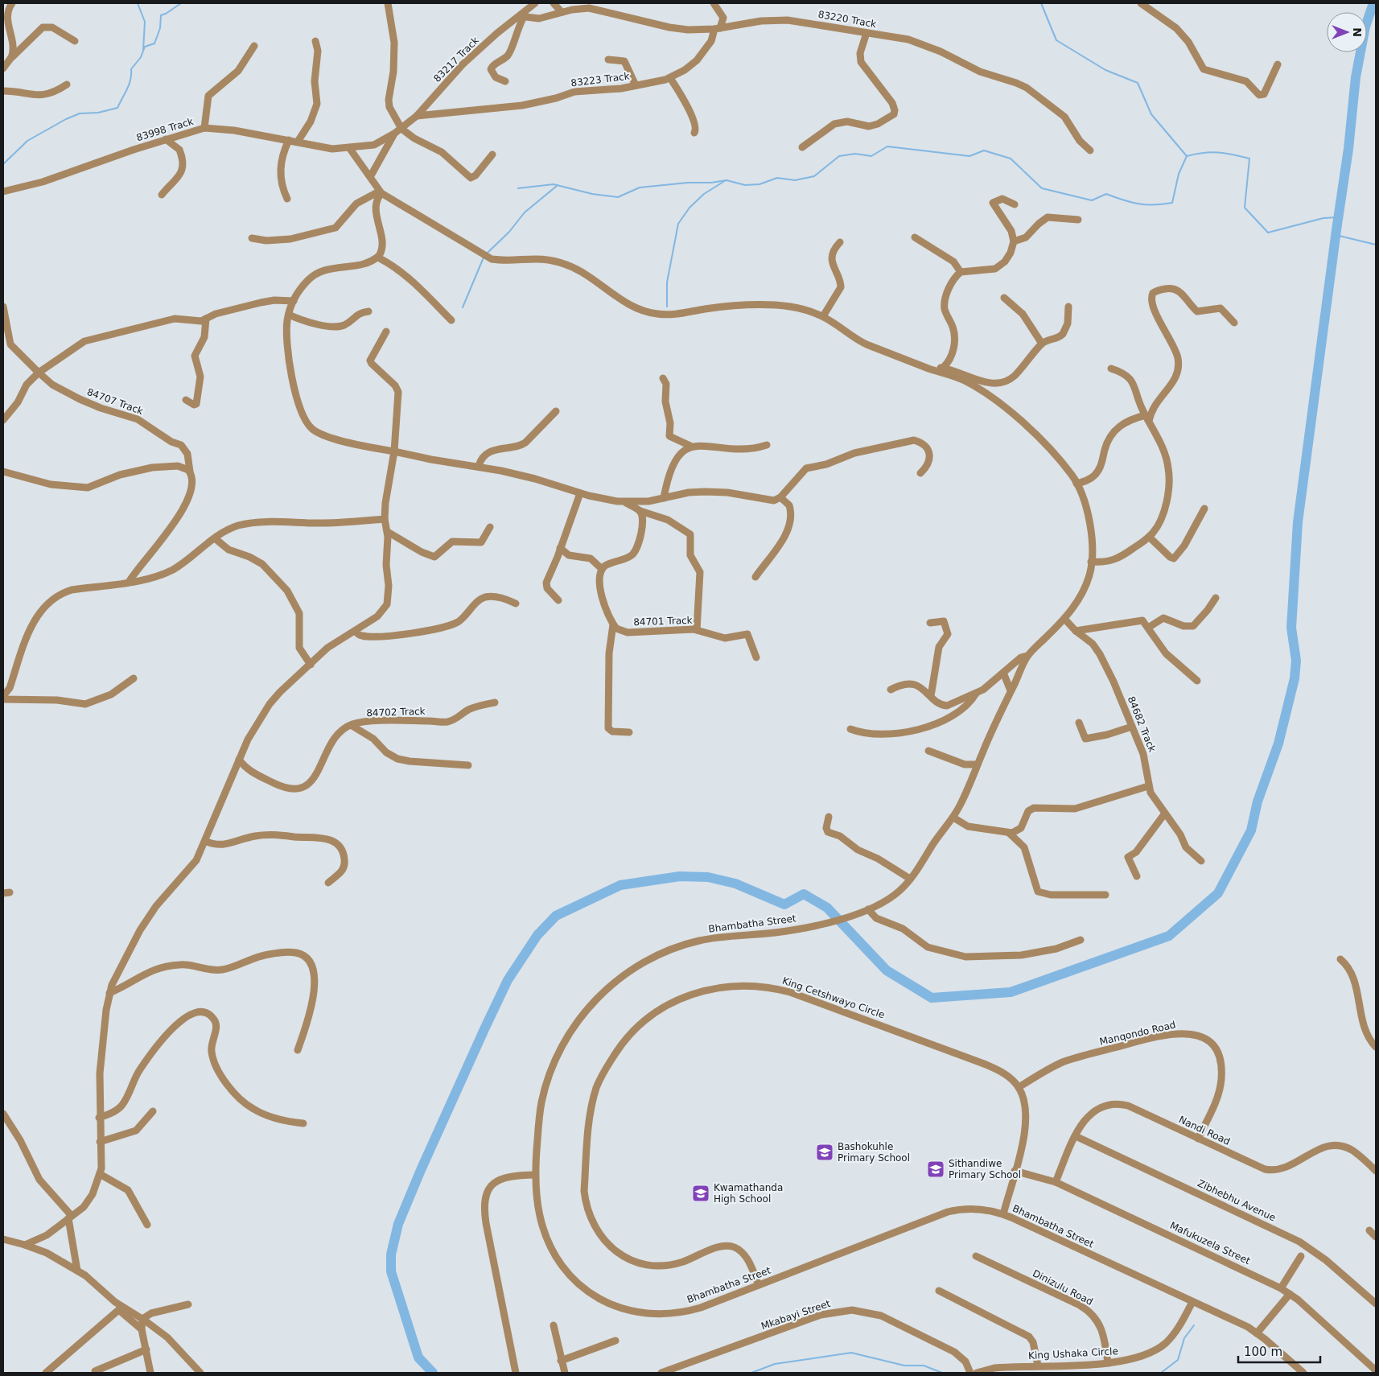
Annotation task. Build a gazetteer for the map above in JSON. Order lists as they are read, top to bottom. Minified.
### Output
{"streets":{"street":["83220 Track","83217 Track","83223 Track","83998 Track","84707 Track","84701 Track","84702 Track","84682 Track","Bhambatha Street","King Cetshwayo Circle","Manqondo Road","Nandi Road","Zibhebhu Avenue","Mafukuzela Street","Dinizulu Road","Mkabayi Street","King Ushaka Circle"]},"crossings":[["83220 Track","83217 Track"],["83220 Track","83223 Track"],["83217 Track","83223 Track"],["83217 Track","83998 Track"],["Bhambatha Street","King Cetshwayo Circle"],["Bhambatha Street","King Ushaka Circle"],["King Cetshwayo Circle","Manqondo Road"],["Manqondo Road","Nandi Road"],["Nandi Road","Zibhebhu Avenue"],["Nandi Road","Mafukuzela Street"],["Dinizulu Road","King Ushaka Circle"]],"places":{"school or university":["Bashokuhle Primary School","Sithandiwe Primary School","Kwamathanda High School"]},"scale_bar":"100 m","north":"right"}
